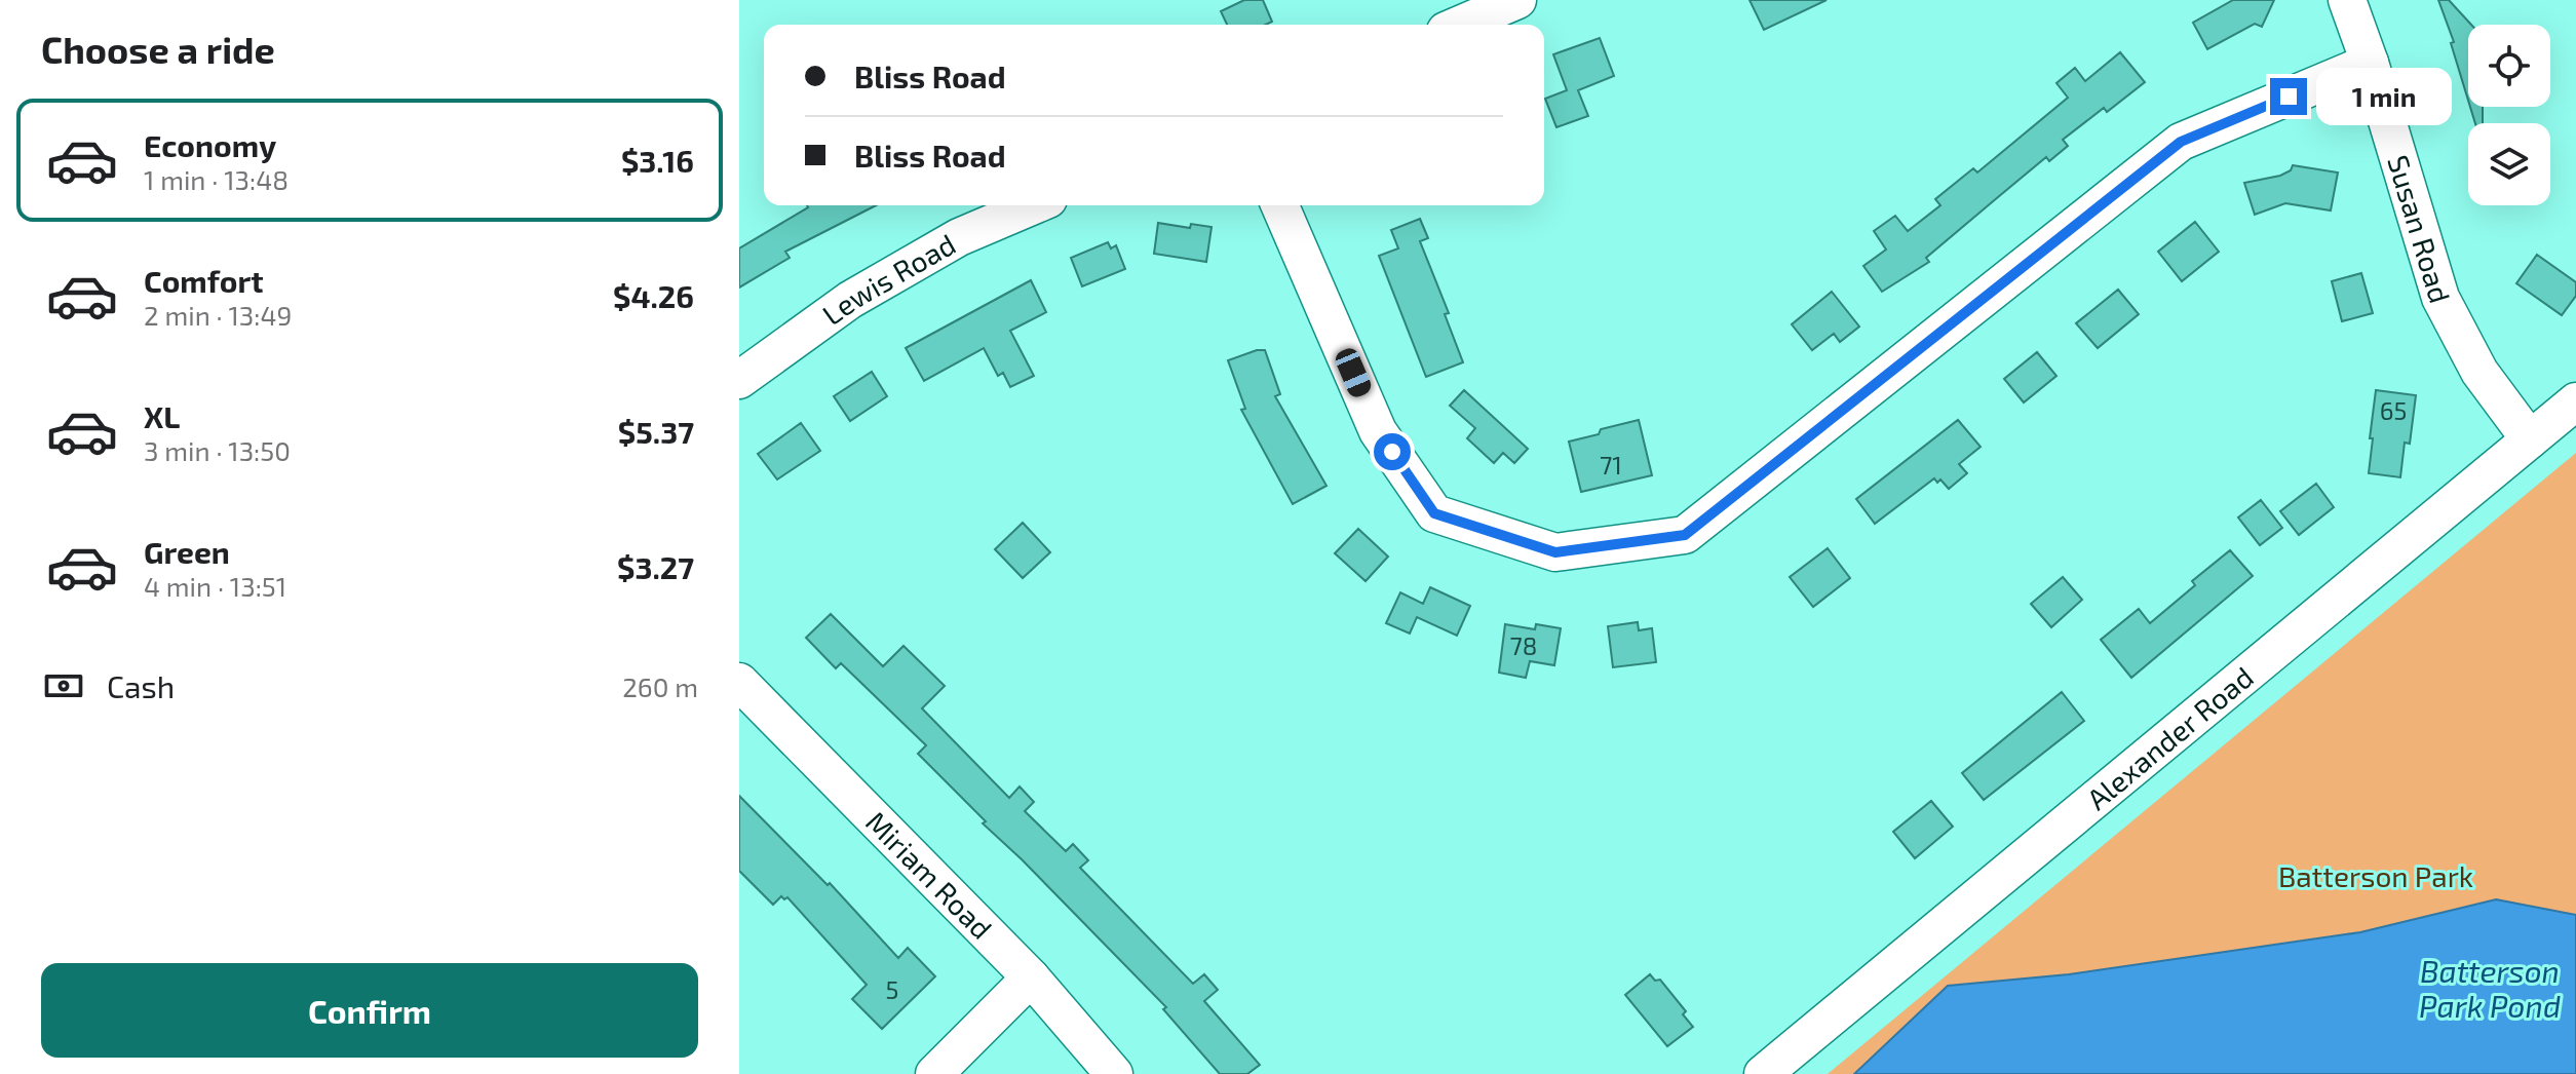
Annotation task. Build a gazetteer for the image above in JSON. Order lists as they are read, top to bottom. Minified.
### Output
{"streets":{"street":["Susan Road","Lewis Road","Alexander Road","Miriam Road"]},"crossings":[["Susan Road","Alexander Road"]],"water":["Batterson Park Pond"],"parks":["Batterson Park"],"house_numbers":["65","71","78","5"],"page":{"heading":"Choose a ride","banner":["Bliss Road","Bliss Road"],"bubble":"1 min","list":[{"name":"Economy","note":"1 min · 13:48","value":"$3.16"},{"name":"Comfort","note":"2 min · 13:49","value":"$4.26"},{"name":"XL","note":"3 min · 13:50","value":"$5.37"},{"name":"Green","note":"4 min · 13:51","value":"$3.27"}],"pay":["Cash","260 m"],"buttons":"Confirm"}}
